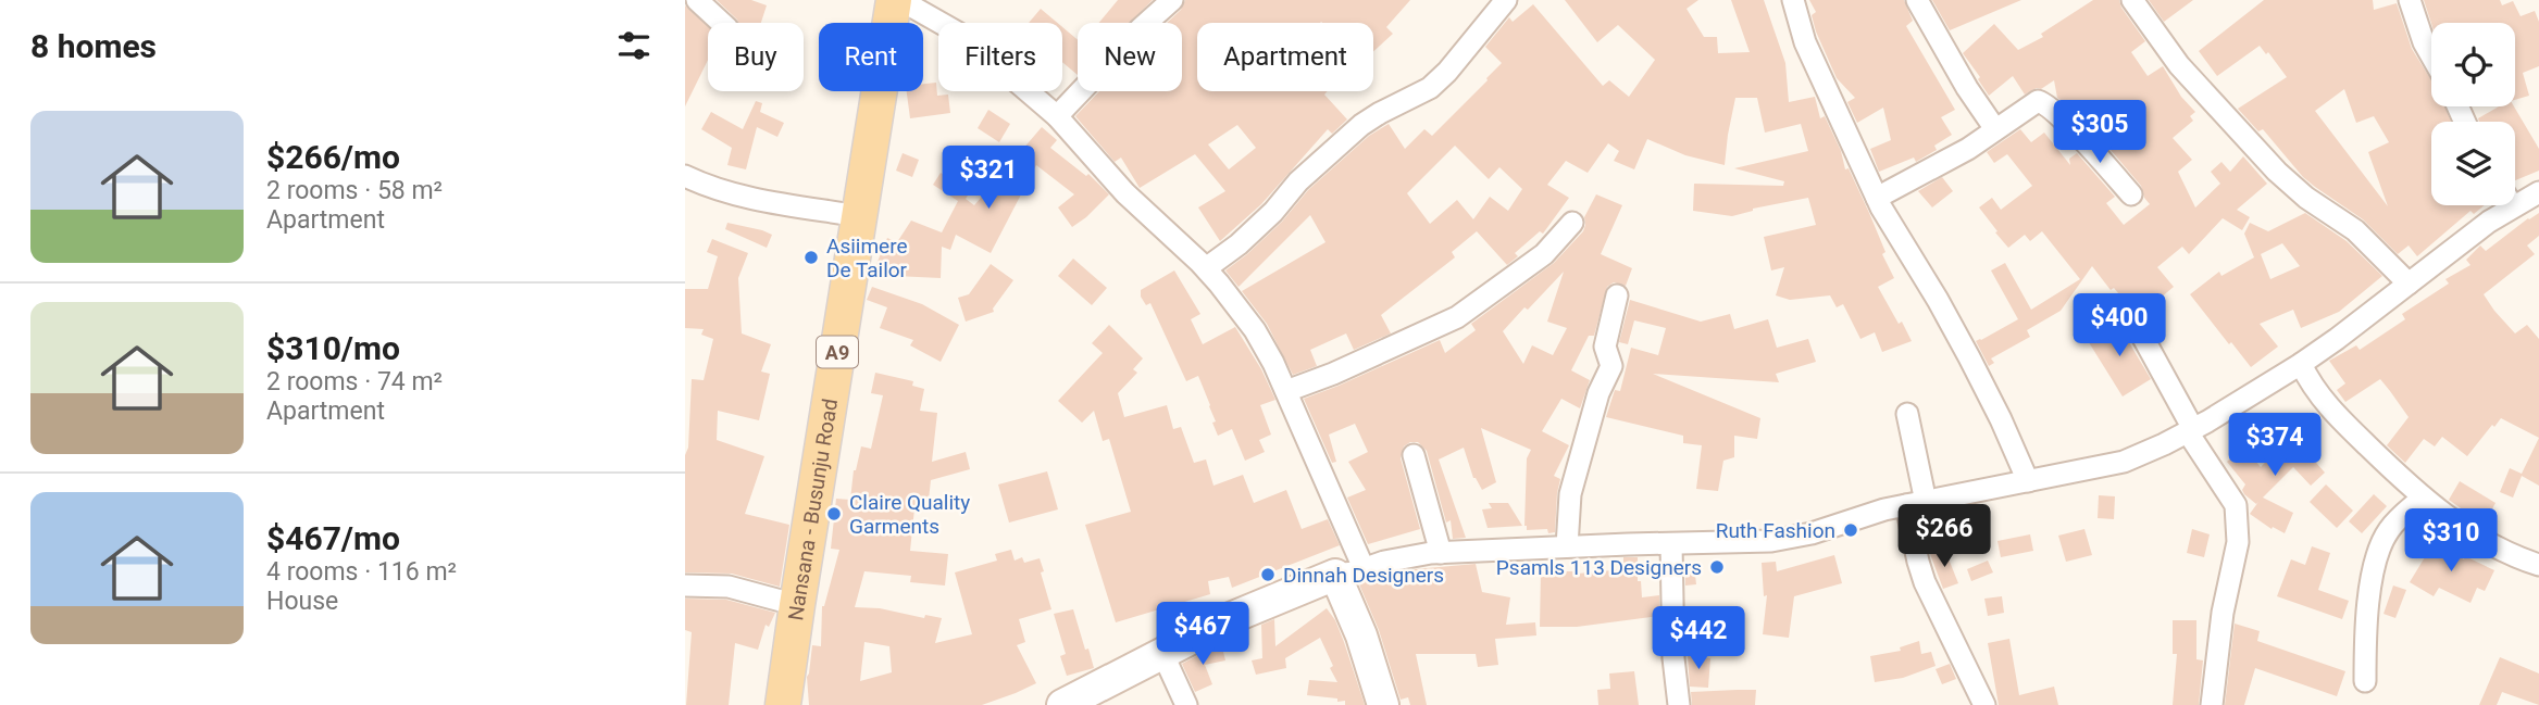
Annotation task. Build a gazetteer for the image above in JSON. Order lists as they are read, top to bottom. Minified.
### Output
{"streets":{"main road":["A9","Nansana - Busunju Road"]},"places":["Asiimere De Tailor","Claire Quality Garments","Ruth Fashion","Psamls 113 Designers","Dinnah Designers"],"page":{"heading":"8 homes","chip":["Buy","Rent","Filters","New","Apartment"],"list":[{"name":"$266/mo","note":"2 rooms · 58 m² · Apartment"},{"name":"$310/mo","note":"2 rooms · 74 m² · Apartment"},{"name":"$467/mo","note":"4 rooms · 116 m² · House"}],"price":["$305","$321","$400","$374","$266","$310","$467","$442"]}}
